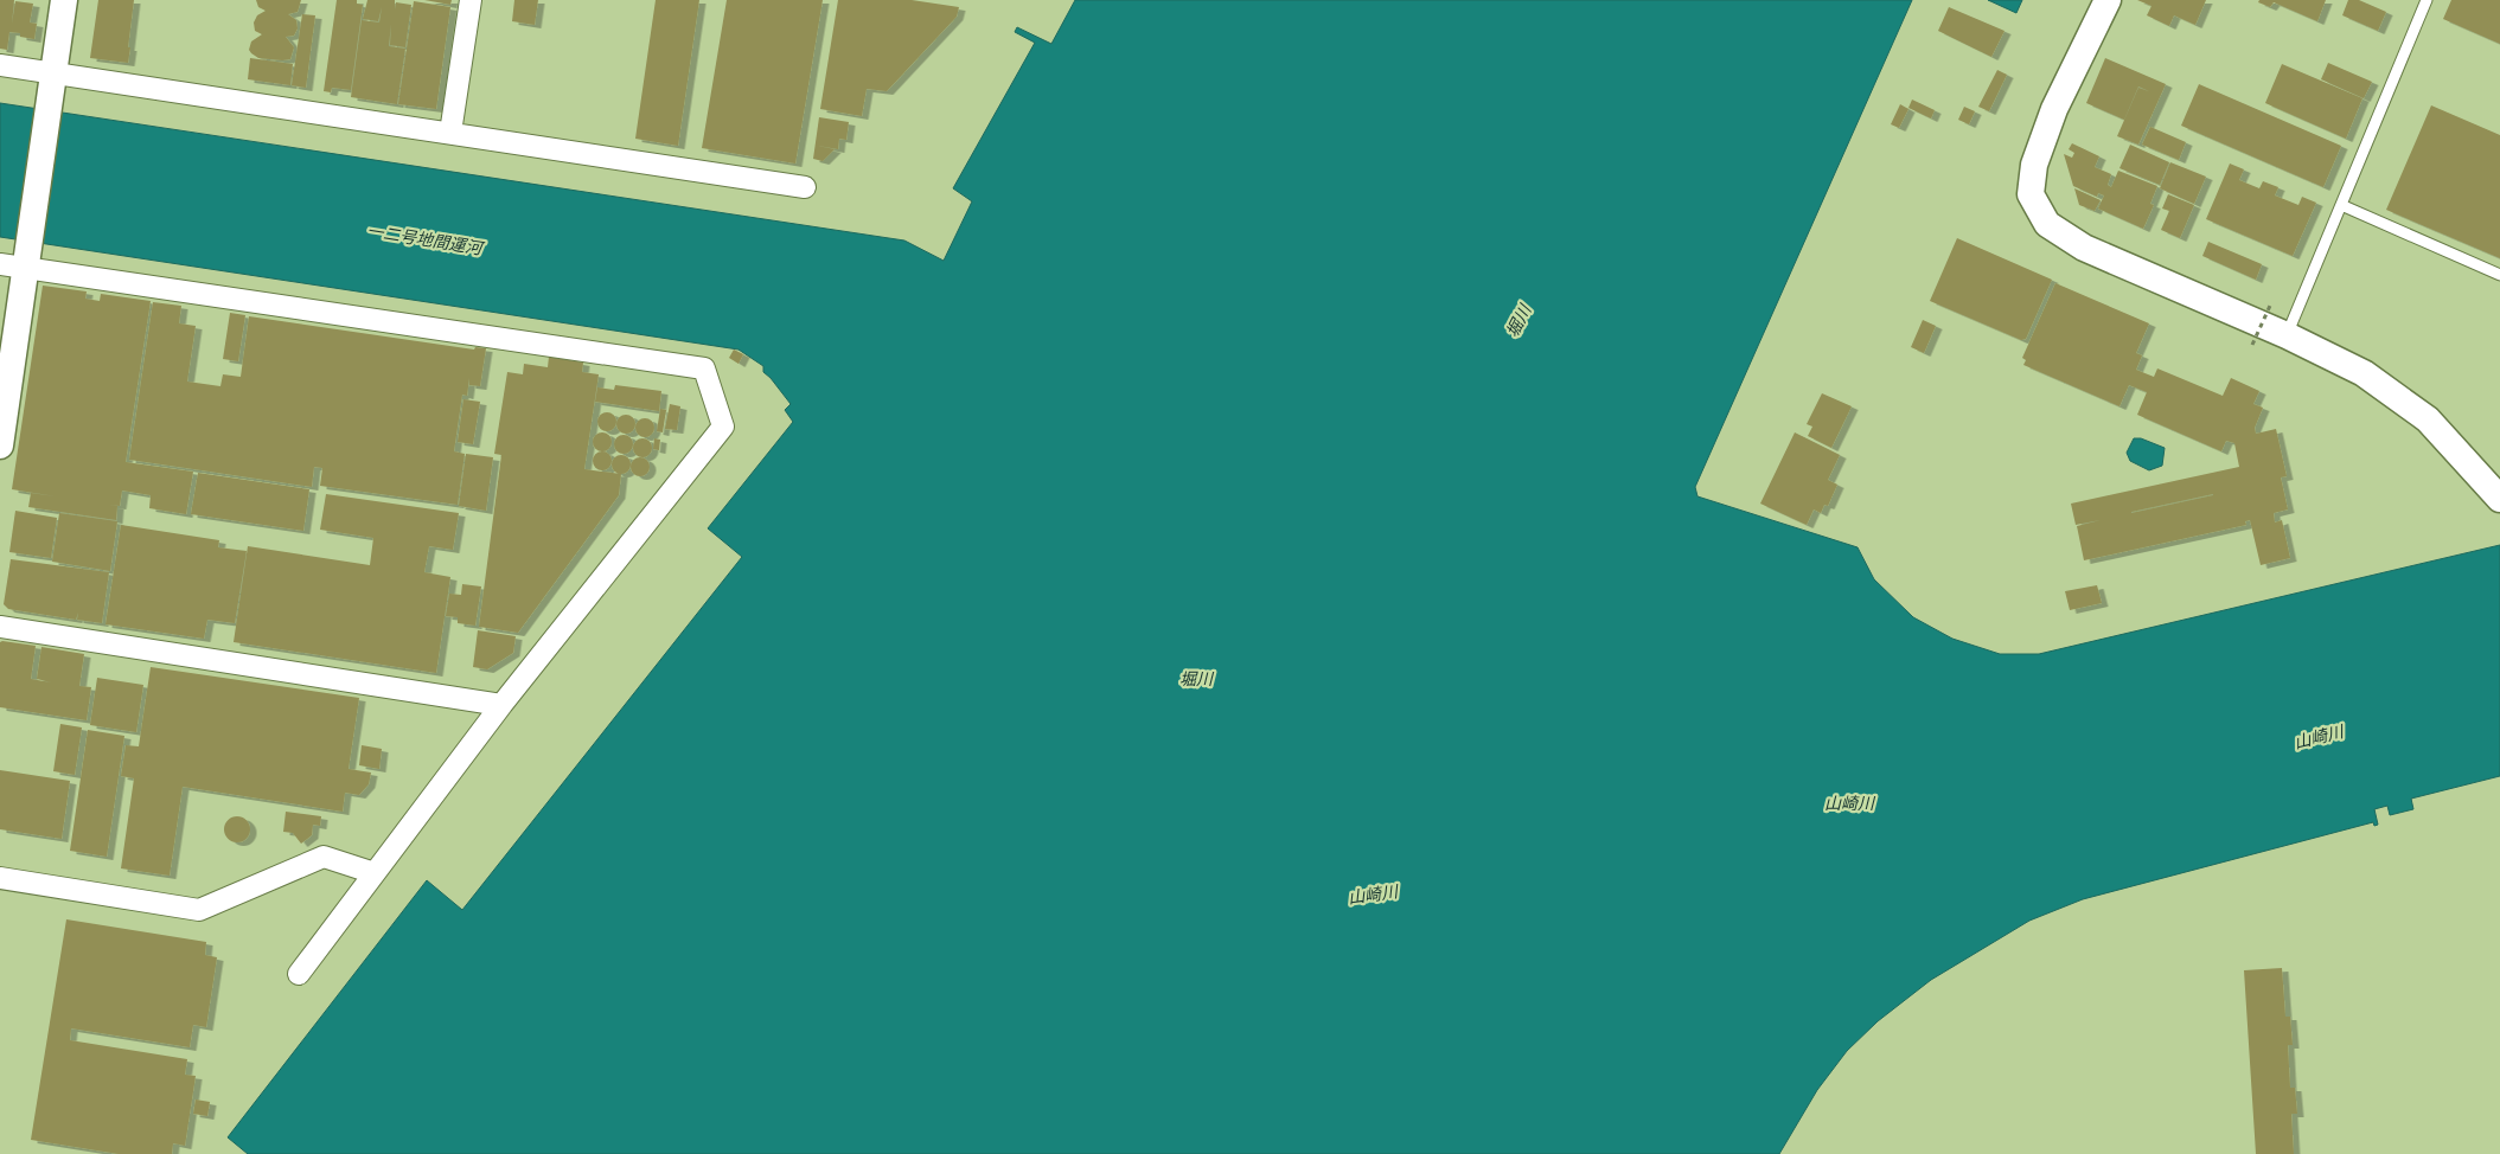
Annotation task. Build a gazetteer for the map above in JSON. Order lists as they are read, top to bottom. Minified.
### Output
{"water":["一二号地間運河","堀川","山崎川"]}
